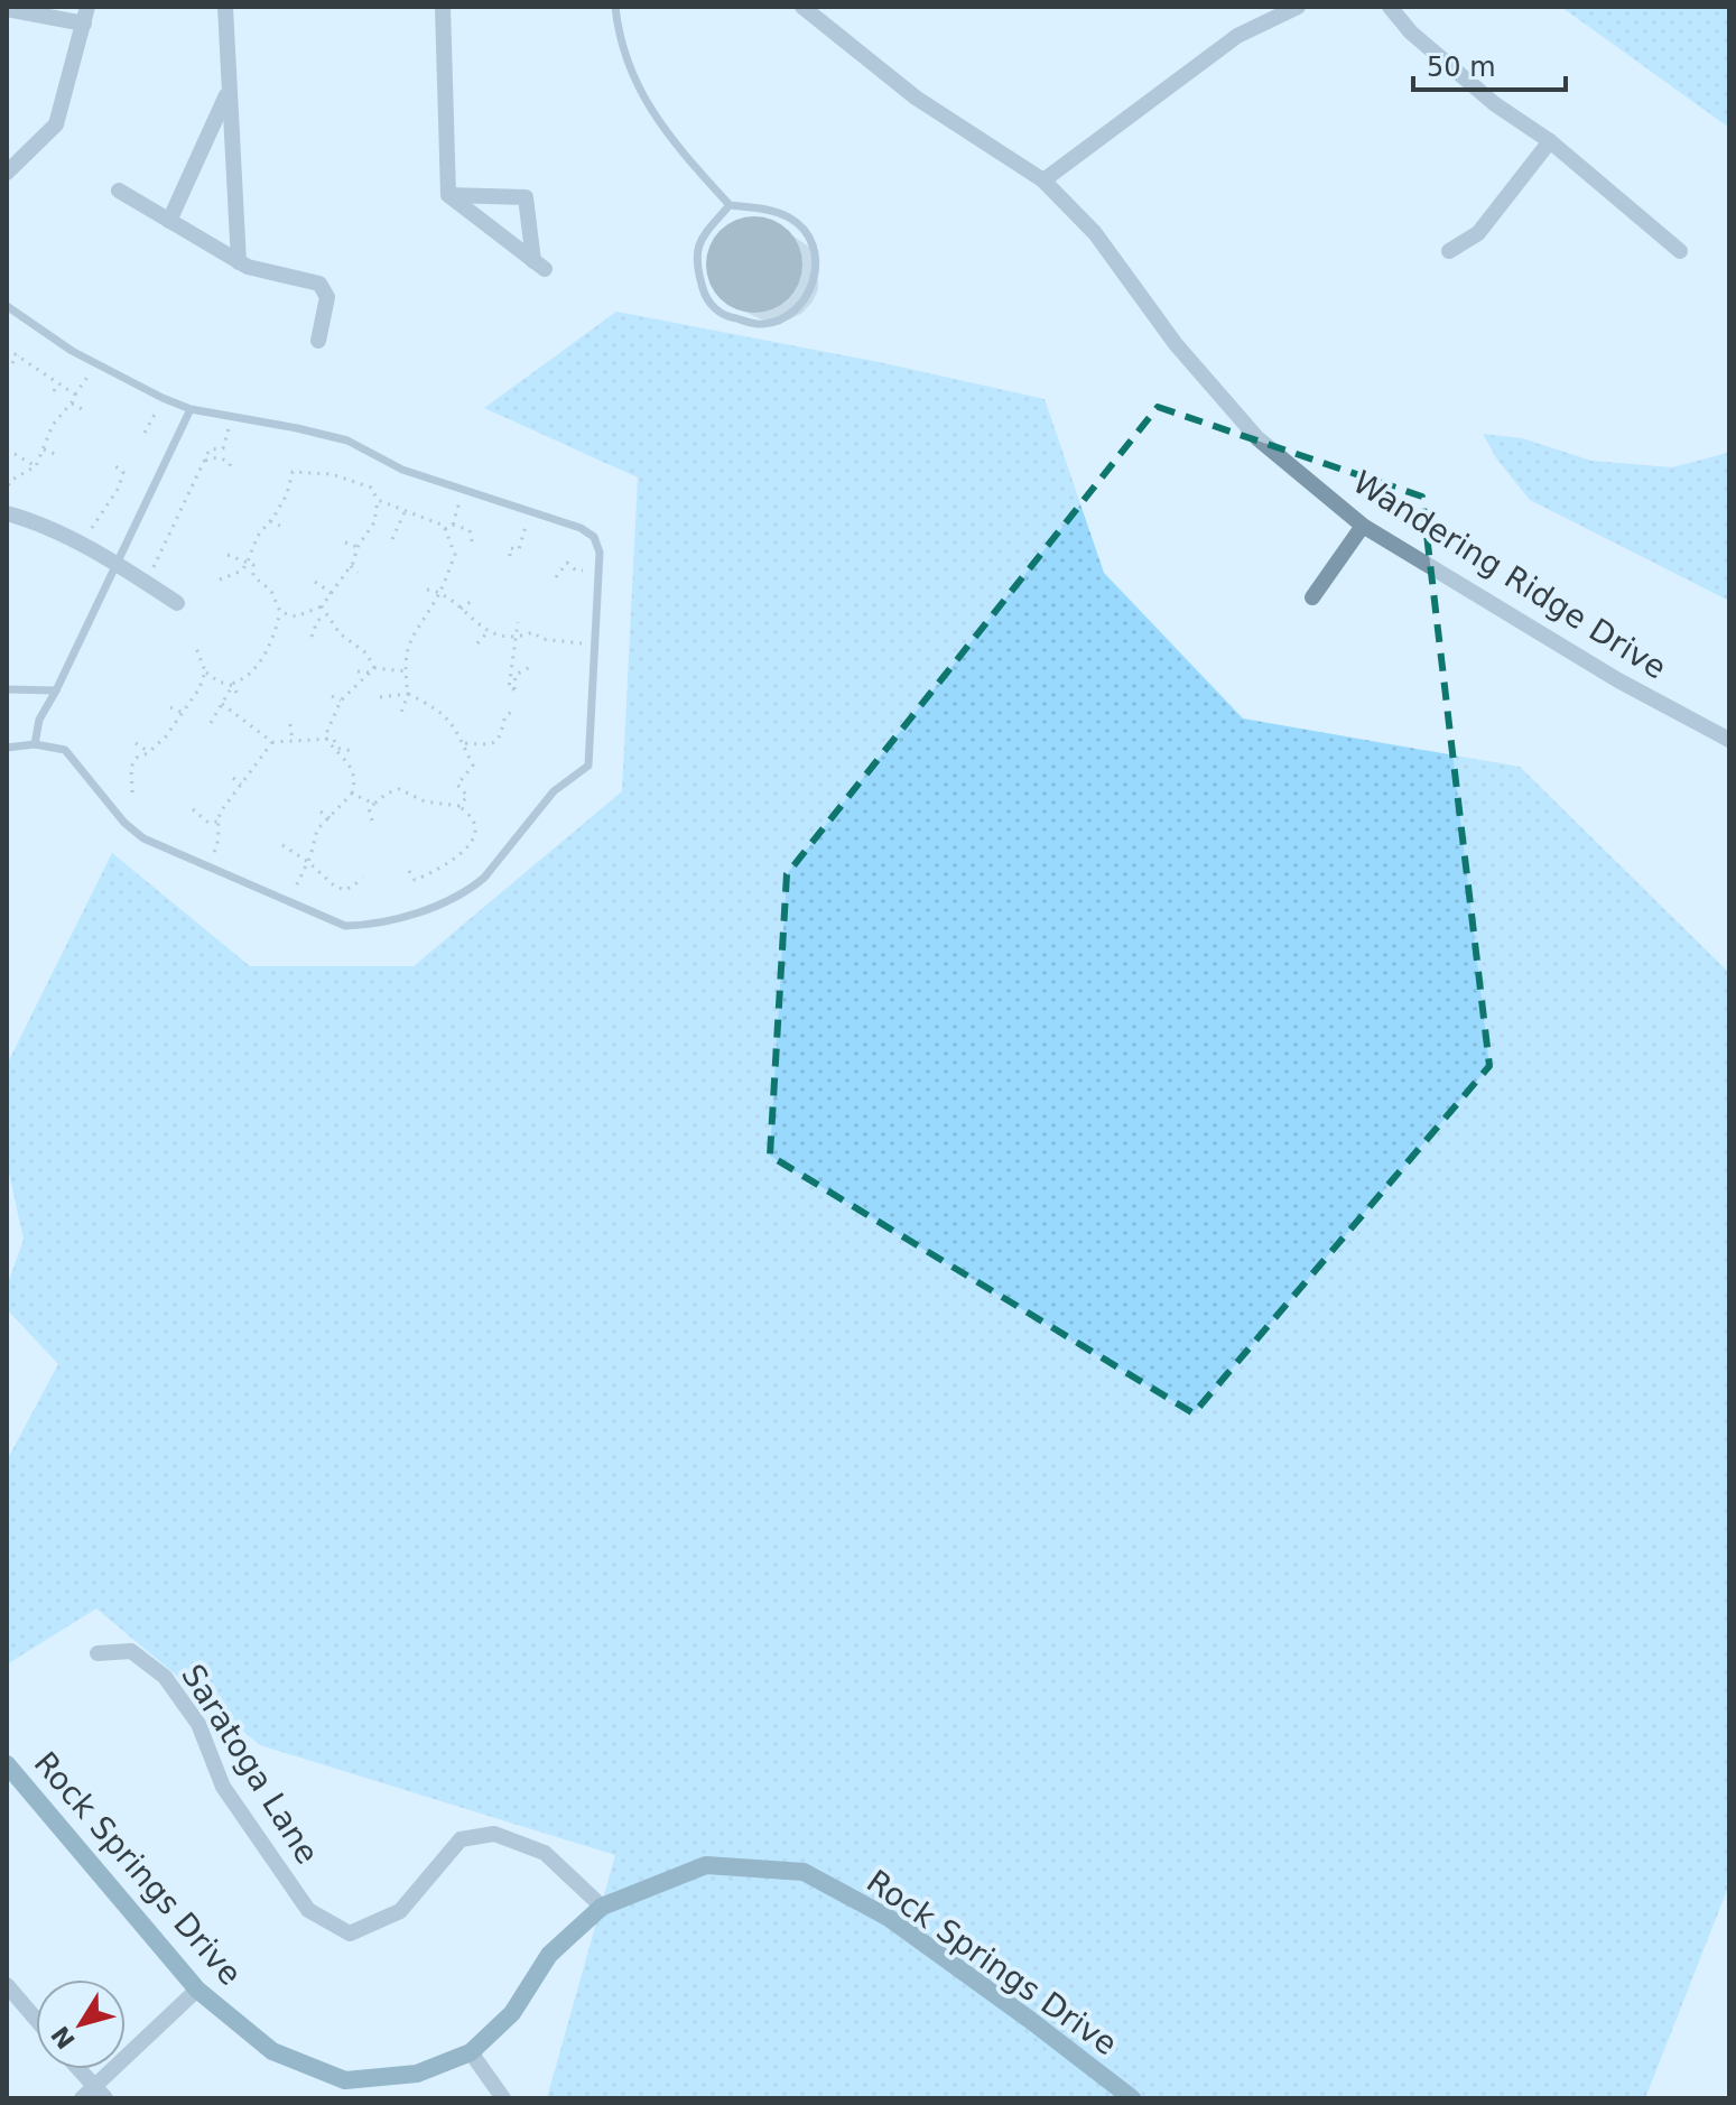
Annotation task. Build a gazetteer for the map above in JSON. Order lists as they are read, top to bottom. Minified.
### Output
{"streets":{"street":["Wandering Ridge Drive","Saratoga Lane","Rock Springs Drive"]},"crossings":[["Saratoga Lane","Rock Springs Drive"]],"scale_bar":"50 m","north":"bottom left"}
